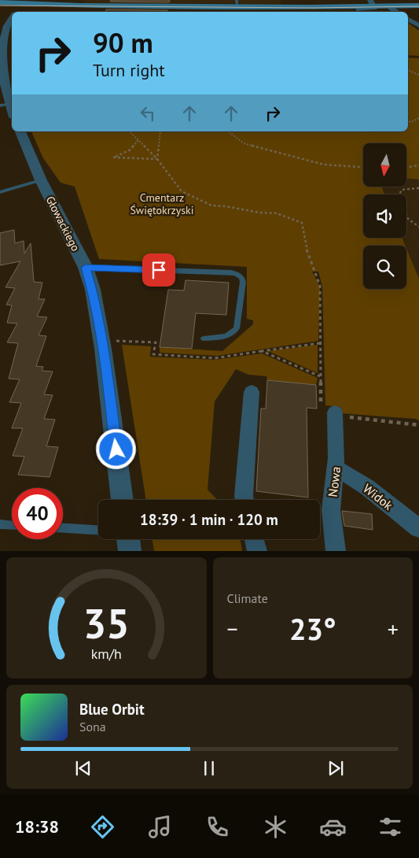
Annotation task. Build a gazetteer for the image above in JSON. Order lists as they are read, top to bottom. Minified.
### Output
{"streets":{"street":["Głowackiego","Nowa","Widok"]},"crossings":[["Nowa","Widok"]],"parks":["Cmentarz Świętokrzyski"],"north":"bottom","page":{"turn":["90 m","Turn right"],"limit":"40","trip":"18:39 · 1 min · 120 m","tile":"Climate","heat":["−","23°","+"],"song":["Blue Orbit","Sona"],"tabs":"18:38","gauge":["35","km/h"]}}
